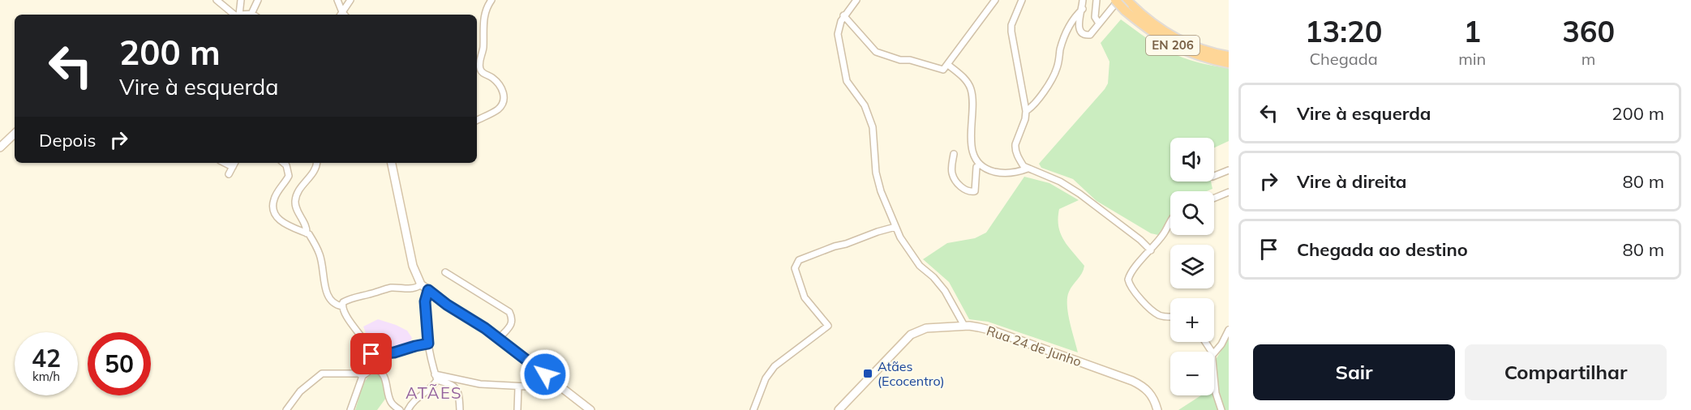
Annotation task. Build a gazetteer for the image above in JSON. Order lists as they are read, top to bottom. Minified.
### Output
{"streets":{"highway":["EN 206"],"main road":["Rua 24 de Junho"]},"districts":["ATÃES"],"places":{"transit":["Atães (Ecocentro)"]},"page":{"eta":["13:20","Chegada","1","min","360","m"],"turn":["200 m","Vire à esquerda"],"list":[{"name":"Vire à esquerda","value":"200 m"},{"name":"Vire à direita","value":"80 m"},{"name":"Chegada ao destino","value":"80 m"}],"then":"Depois","map_buttons":["+","−"],"speed":"42 km/h","limit":"50","buttons":["Sair","Compartilhar"]}}
